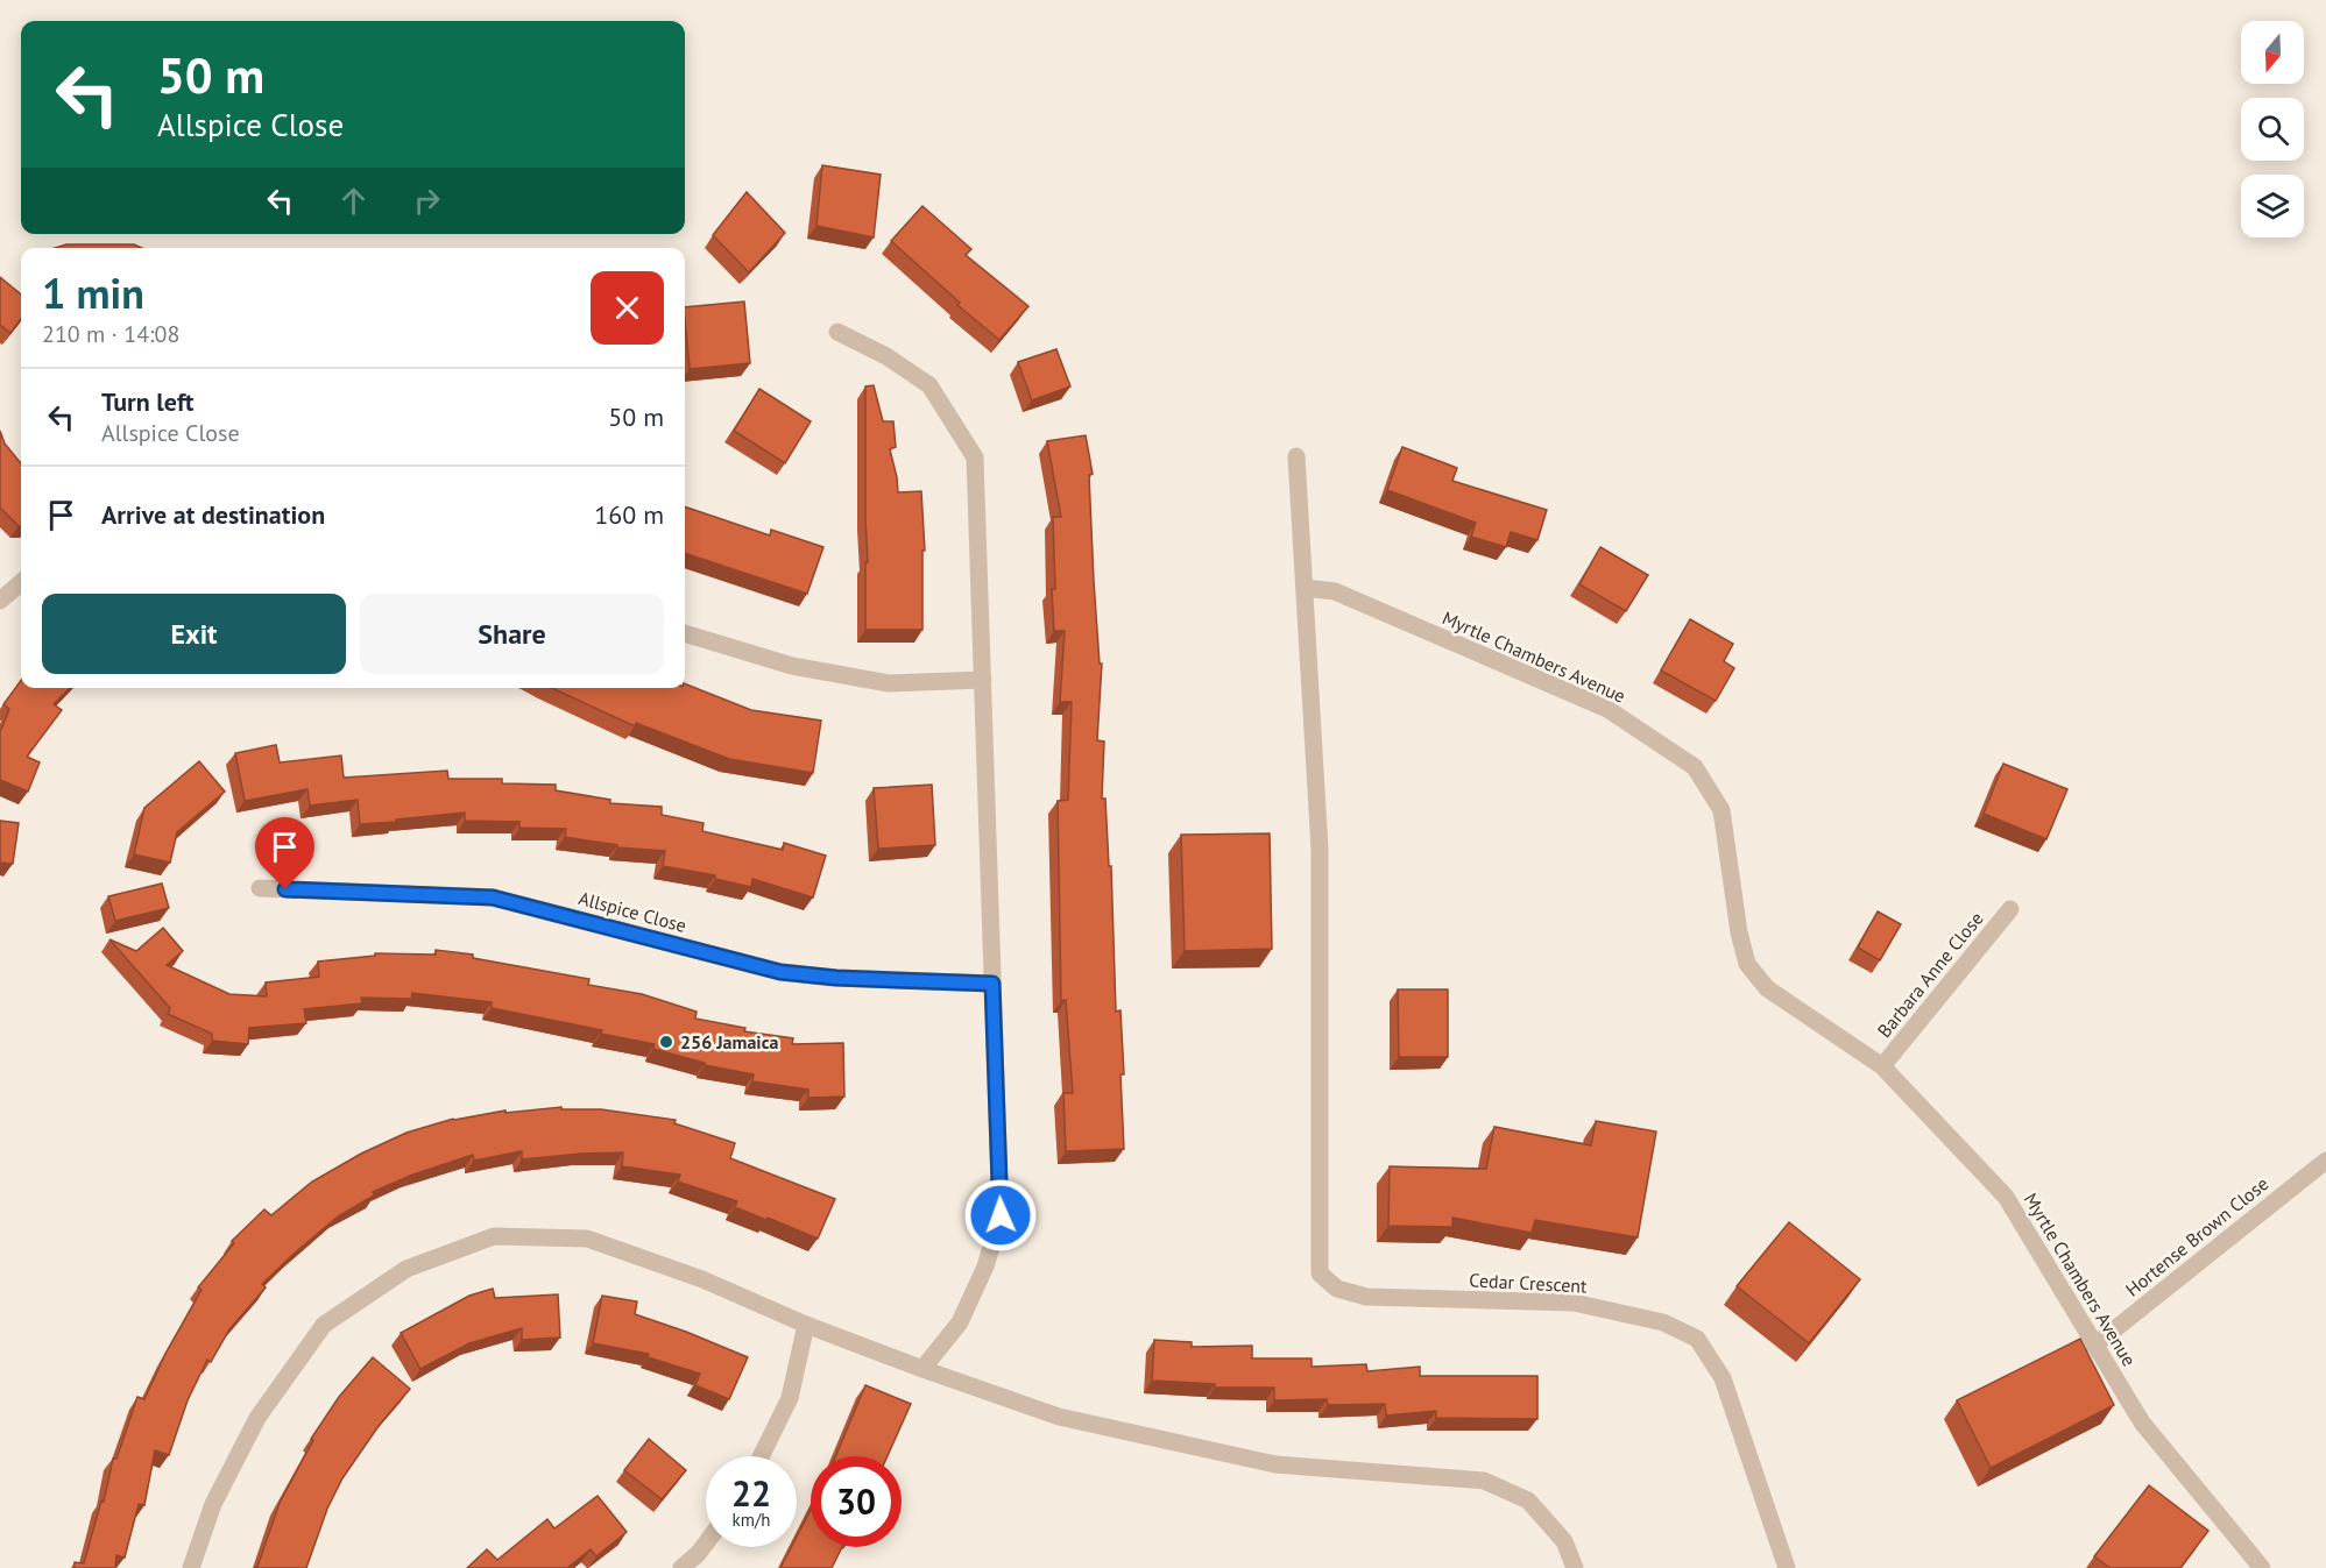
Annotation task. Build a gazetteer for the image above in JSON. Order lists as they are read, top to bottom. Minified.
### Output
{"streets":{"street":["Myrtle Chambers Avenue","Allspice Close","Barbara Anne Close","Hortense Brown Close","Cedar Crescent"]},"crossings":[["Myrtle Chambers Avenue","Barbara Anne Close"],["Myrtle Chambers Avenue","Hortense Brown Close"],["Myrtle Chambers Avenue","Cedar Crescent"]],"places":["256 Jamaica"],"north":"bottom","page":{"turn":["50 m","Allspice Close"],"heading":["1 min","210 m · 14:08"],"list":[{"name":"Turn left","note":"Allspice Close","value":"50 m"},{"name":"Arrive at destination","value":"160 m"}],"buttons":["Exit","Share"],"speed":"22 km/h","limit":"30"}}
